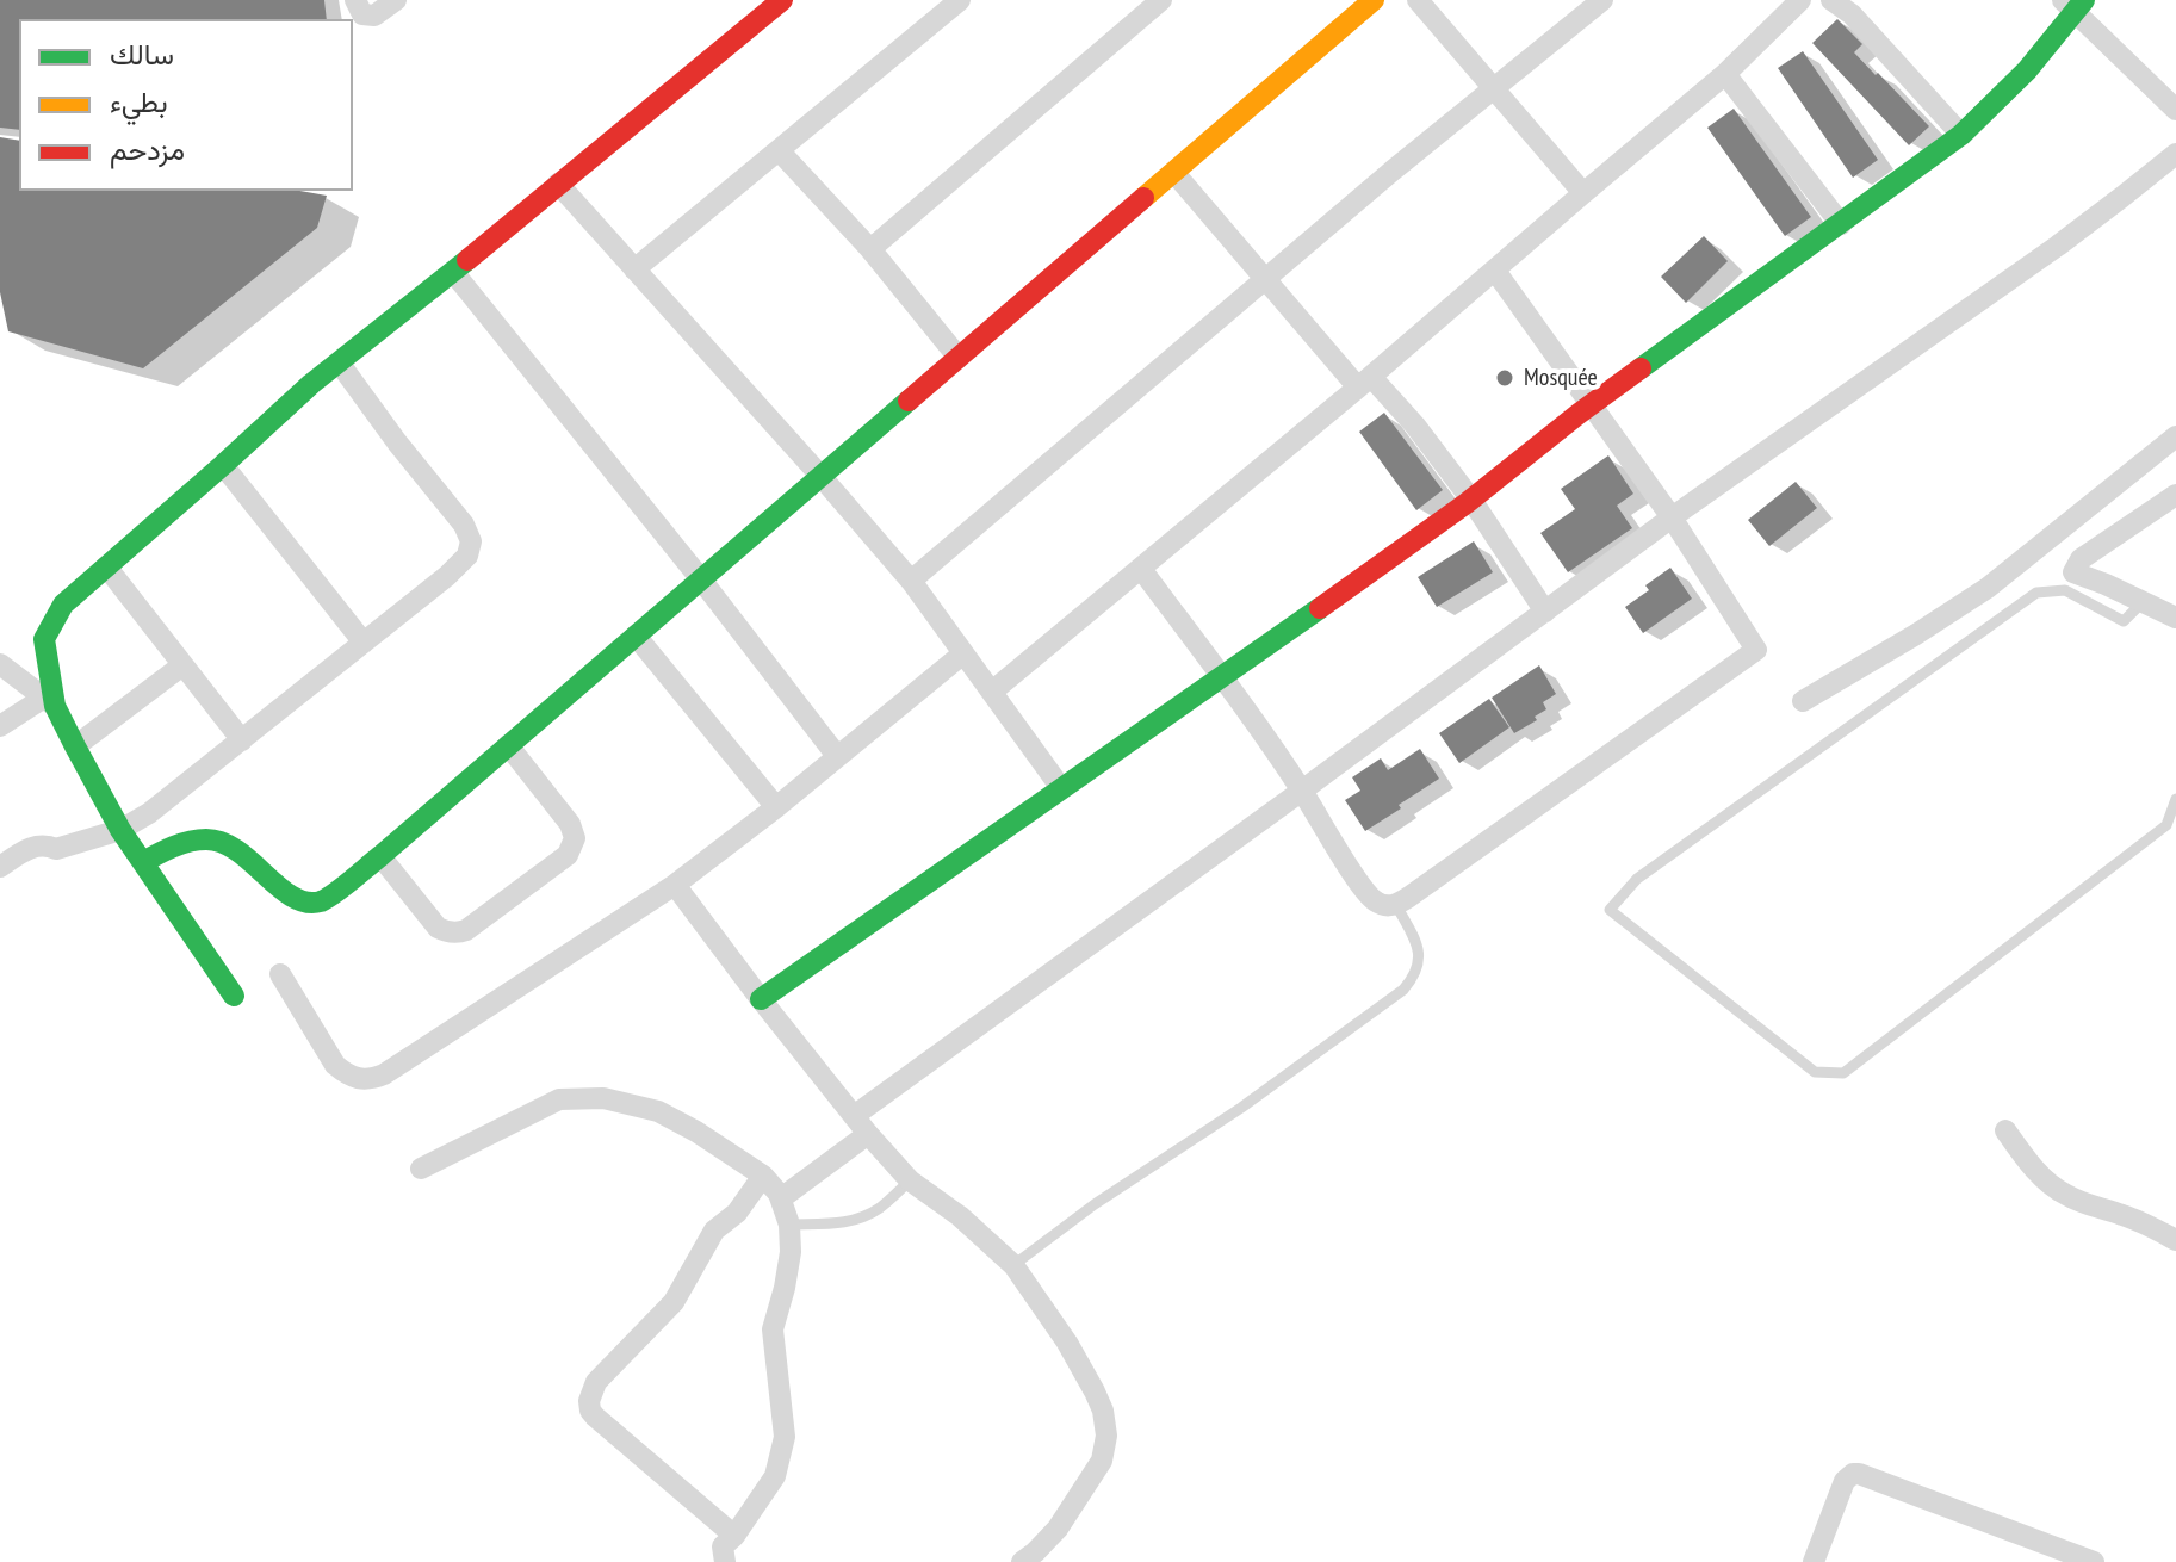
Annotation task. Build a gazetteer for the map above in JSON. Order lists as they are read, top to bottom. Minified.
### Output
{"places":["Mosquée"],"legend":["سالك","بطيء","مزدحم"]}
